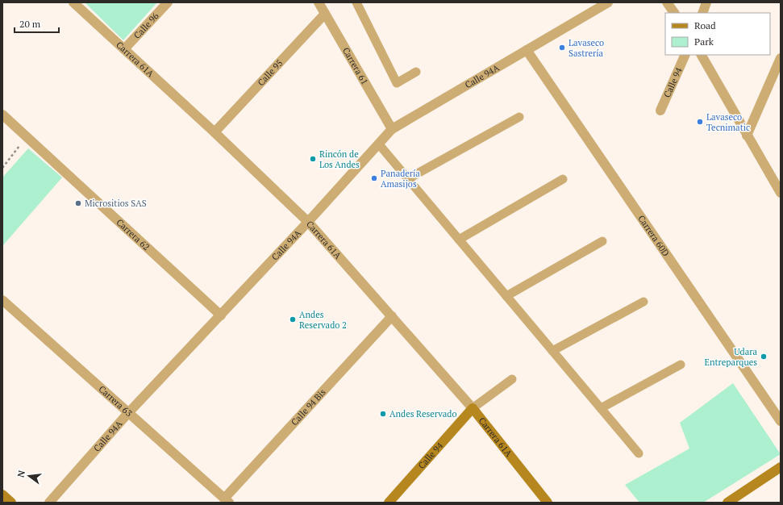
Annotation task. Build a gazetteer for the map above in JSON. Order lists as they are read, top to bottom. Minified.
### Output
{"streets":{"street":["Calle 96","Carrera 61A","Carrera 61","Calle 95","Calle 94A","Calle 94","Carrera 62","Carrera 60D","Carrera 63","Calle 94 Bis"]},"crossings":[["Calle 96","Carrera 61A"],["Carrera 61A","Calle 95"],["Carrera 61A","Calle 94A"],["Carrera 61A","Calle 94"],["Carrera 61A","Calle 94 Bis"],["Carrera 61","Calle 95"],["Carrera 61","Calle 94A"],["Calle 94A","Carrera 62"],["Calle 94A","Carrera 60D"],["Calle 94A","Carrera 63"],["Carrera 63","Calle 94 Bis"]],"places":["Lavaseco Sastrería","Lavaseco Tecnimatic","Rincón de Los Andes","Panadería Amasijos","Micrositios SAS","Andes Reservado 2","Udara Entreparques","Andes Reservado"],"legend":["Road","Park"],"scale_bar":"20 m","north":"left"}
